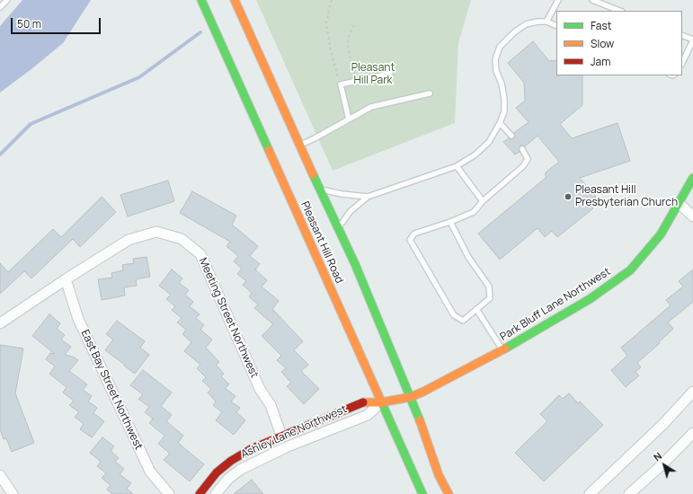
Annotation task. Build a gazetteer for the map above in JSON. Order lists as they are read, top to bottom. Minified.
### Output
{"streets":{"main road":["Pleasant Hill Road","Park Bluff Lane Northwest","Ashley Lane Northwest"],"street":["Meeting Street Northwest","East Bay Street Northwest"]},"crossings":[["Pleasant Hill Road","Park Bluff Lane Northwest"],["Pleasant Hill Road","Ashley Lane Northwest"],["Park Bluff Lane Northwest","Ashley Lane Northwest"],["Meeting Street Northwest","East Bay Street Northwest"],["Meeting Street Northwest","Ashley Lane Northwest"]],"parks":["Pleasant Hill Park"],"places":["Pleasant Hill Presbyterian Church"],"legend":["Fast","Slow","Jam"],"scale_bar":"50 m","north":"top left"}
